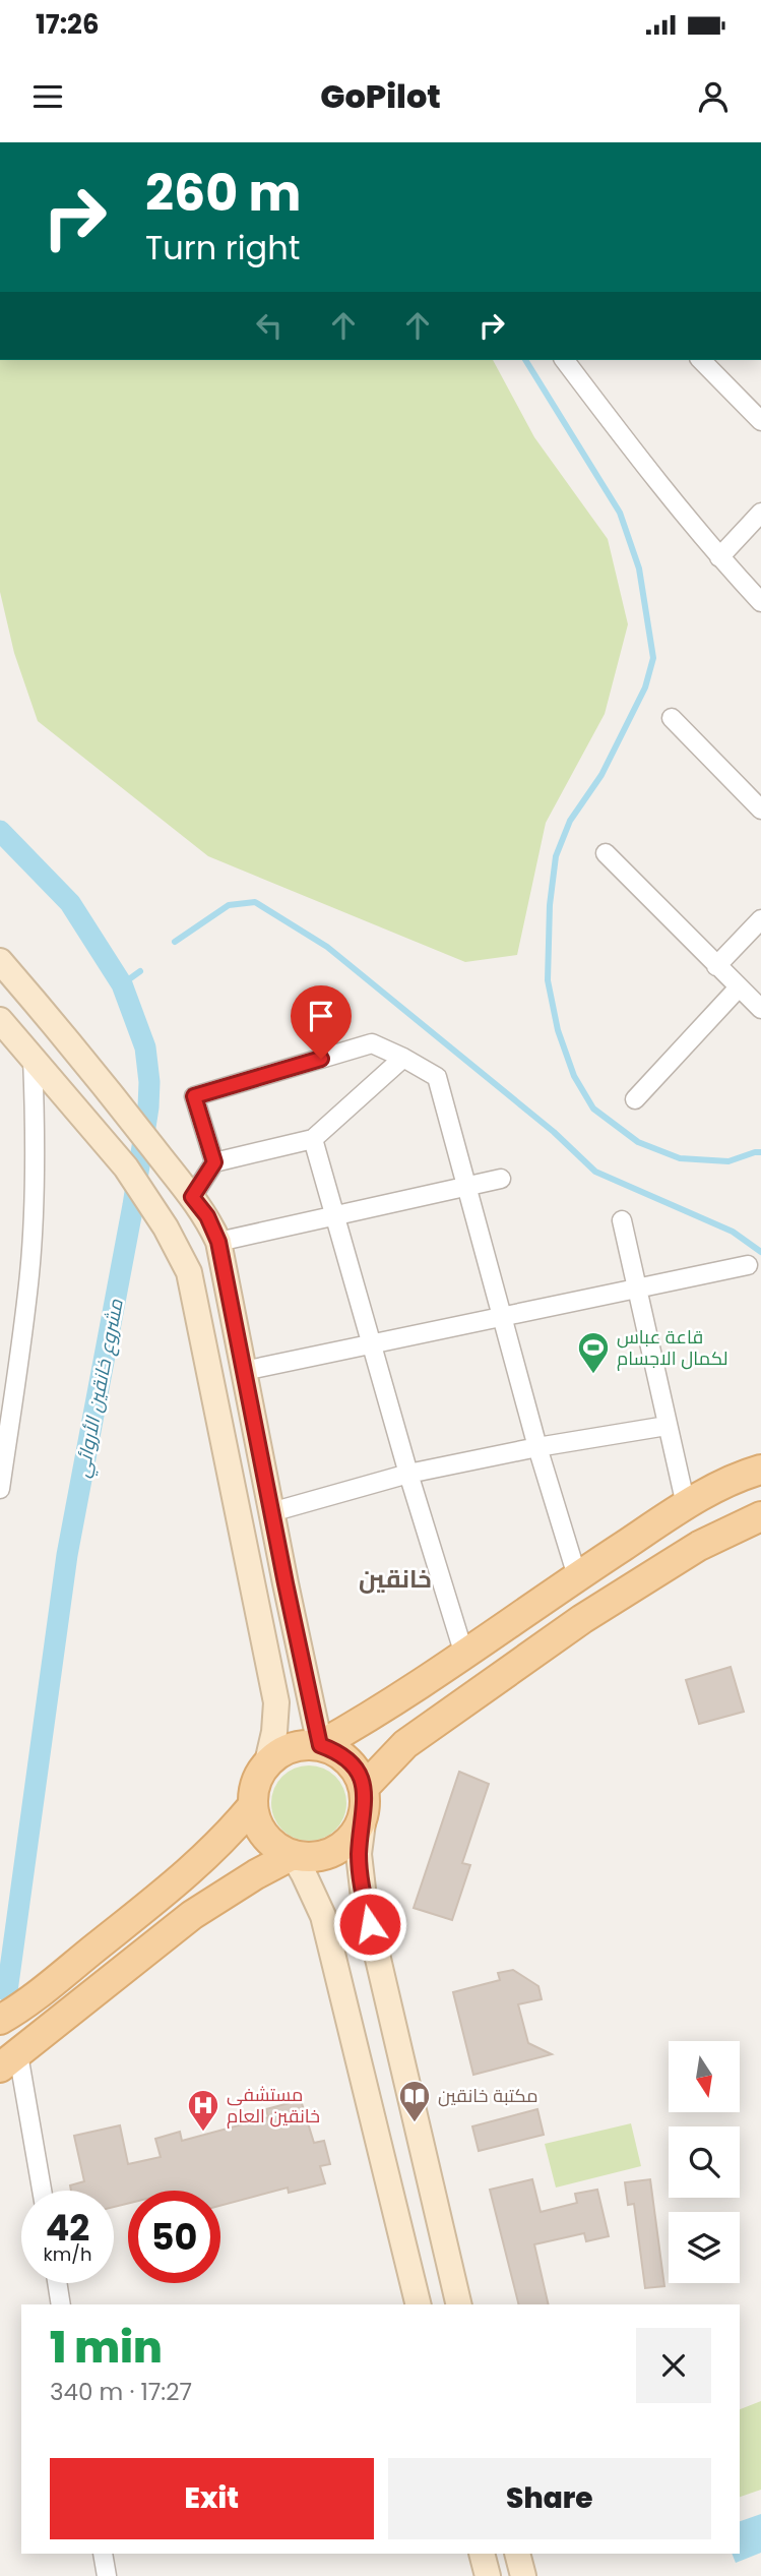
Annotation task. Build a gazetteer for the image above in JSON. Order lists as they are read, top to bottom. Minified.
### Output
{"districts":["خانقين"],"water":["مشروع خانقين الأروائي"],"places":{"sports":["قاعة عباس لكمال الاجسام"],"library":["مكتبة خانقين"],"hospital":["مستشفى خانقين العام"]},"north":"bottom","page":{"status":"17:26","header":"GoPilot","turn":["260 m","Turn right"],"speed":"42 km/h","limit":"50","heading":["1 min","340 m · 17:27"],"buttons":["Exit","Share"]}}
